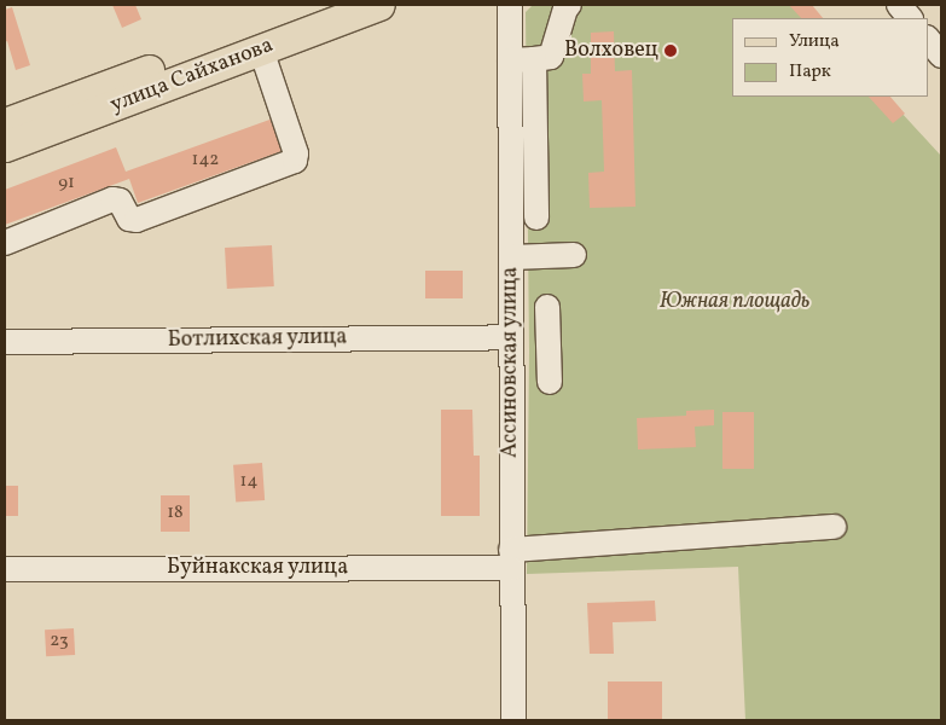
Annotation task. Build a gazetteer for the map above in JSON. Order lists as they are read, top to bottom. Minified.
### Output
{"streets":{"main road":["улица Сайханова"],"street":["Ботлихская улица","Ассиновская улица","Буйнакская улица"]},"crossings":[["Ботлихская улица","Ассиновская улица"],["Ассиновская улица","Буйнакская улица"]],"parks":["Южная площадь"],"places":["Волховец"],"house_numbers":["142","91","14","18","23"],"legend":["Улица","Парк"]}
